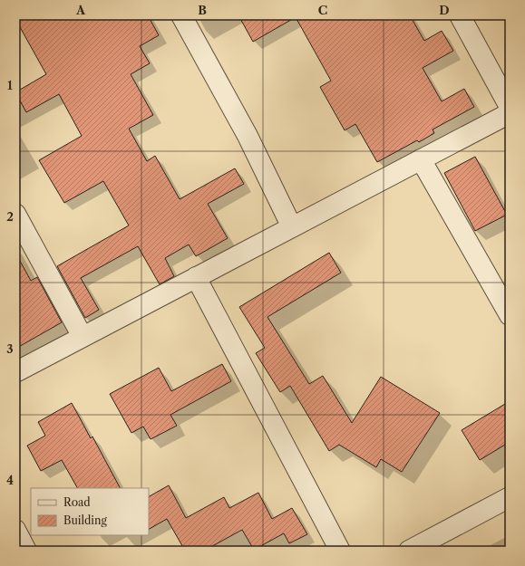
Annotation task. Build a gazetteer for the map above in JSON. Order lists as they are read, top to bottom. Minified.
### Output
{"legend":["Road","Building"],"grid":{"columns":["A","B","C","D"],"rows":["1","2","3","4"]}}
